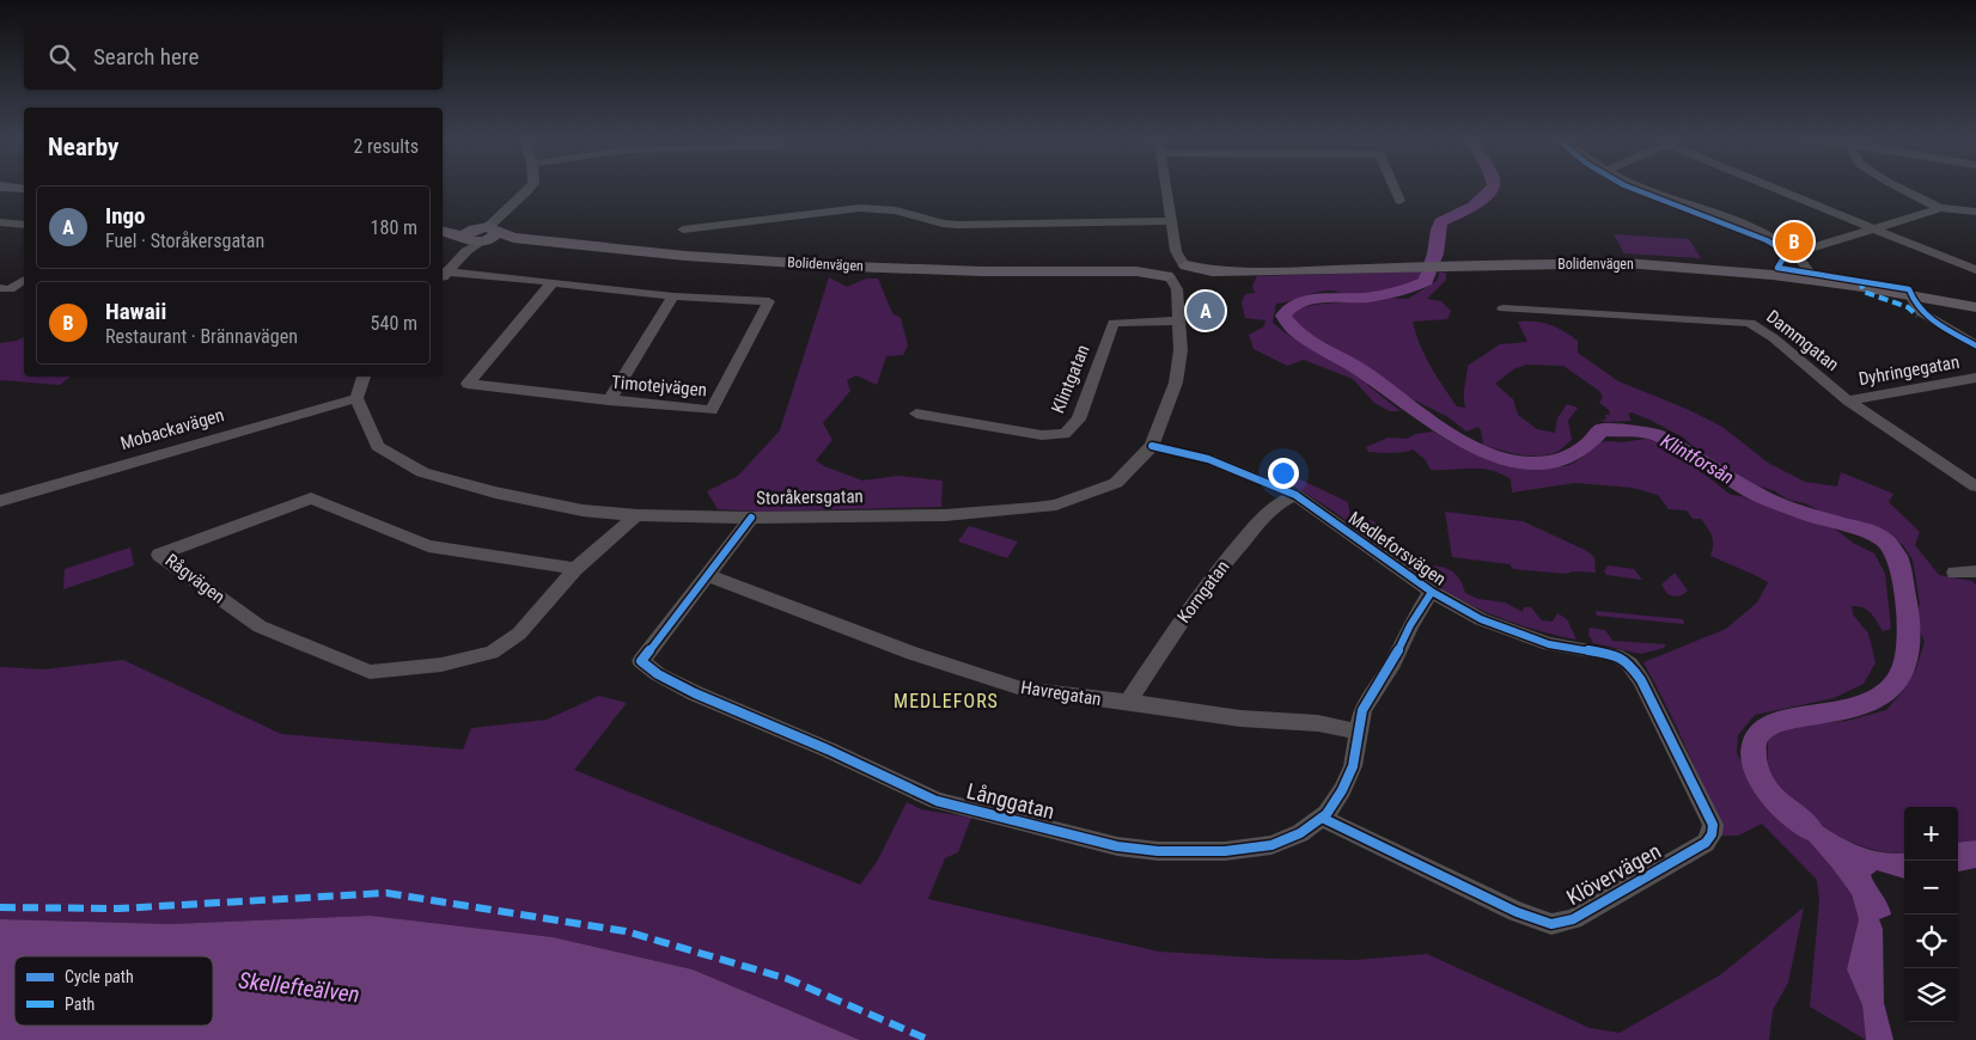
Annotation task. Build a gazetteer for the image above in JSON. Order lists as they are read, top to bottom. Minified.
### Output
{"streets":{"main road":["Bolidenvägen"],"street":["Dammgatan","Dyhringegatan","Klintgatan","Timotejvägen","Mobackavägen","Storåkersgatan","Medleforsvägen","Rågvägen","Korngatan","Havregatan","Långgatan","Klövervägen"]},"crossings":[["Bolidenvägen","Storåkersgatan"],["Dammgatan","Dyhringegatan"],["Klintgatan","Storåkersgatan"],["Mobackavägen","Storåkersgatan"],["Storåkersgatan","Medleforsvägen"],["Storåkersgatan","Rågvägen"],["Storåkersgatan","Långgatan"],["Medleforsvägen","Korngatan"],["Medleforsvägen","Långgatan"],["Medleforsvägen","Klövervägen"],["Korngatan","Havregatan"],["Havregatan","Långgatan"],["Långgatan","Klövervägen"]],"districts":["MEDLEFORS"],"water":["Klintforsån","Skellefteälven"],"legend":["Cycle path","Path"],"page":{"search":"Search here","heading":["Nearby","2 results"],"list":[{"mark":"A","name":"Ingo","note":"Fuel · Storåkersgatan","value":"180 m"},{"mark":"B","name":"Hawaii","note":"Restaurant · Brännavägen","value":"540 m"}],"pins":["B","A"],"map_buttons":["+","−"]}}
